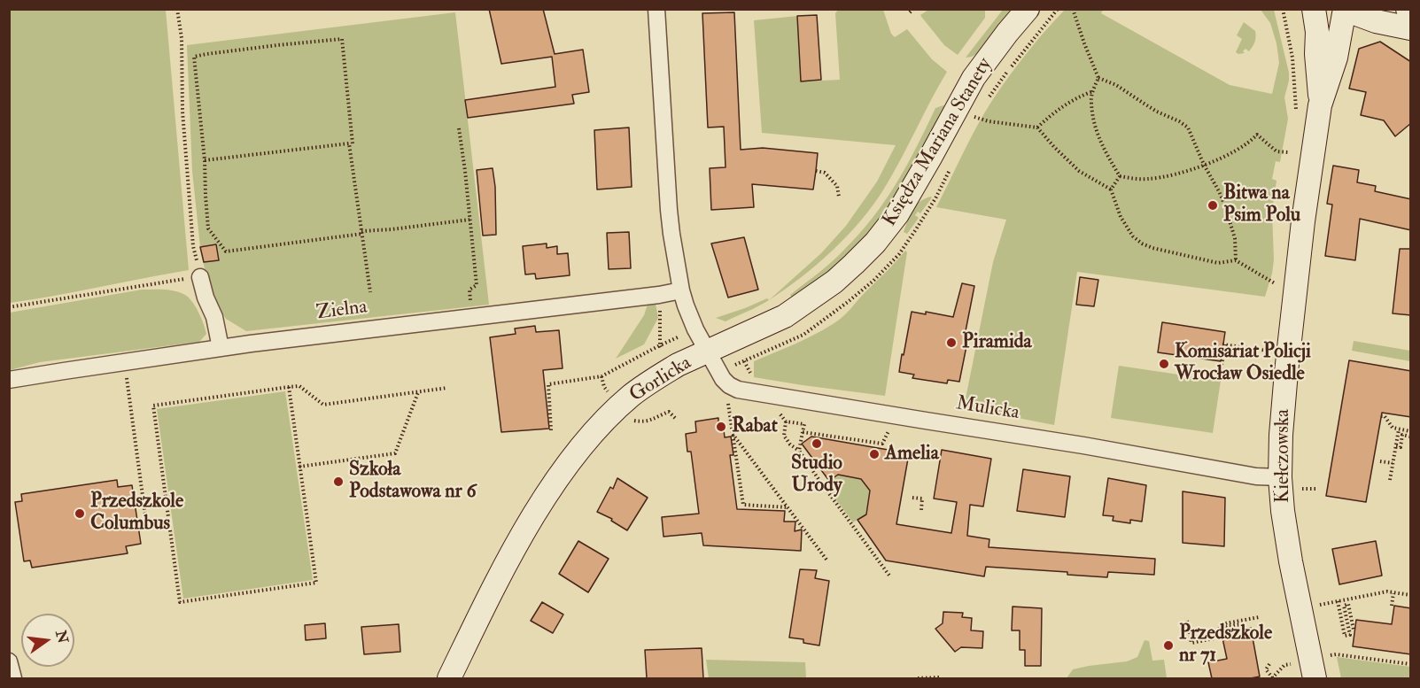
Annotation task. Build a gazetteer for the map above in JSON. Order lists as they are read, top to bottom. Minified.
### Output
{"streets":{"street":["Księdza Mariana Stanety","Zielna","Gorlicka","Mulicka","Kiełczowska"]},"crossings":[["Księdza Mariana Stanety","Gorlicka"],["Księdza Mariana Stanety","Mulicka"],["Zielna","Gorlicka"],["Gorlicka","Mulicka"],["Mulicka","Kiełczowska"]],"places":["Bitwa na Psim Polu","Piramida","Komisariat Policji Wrocław Osiedle","Rabat","Studio Urody","Amelia","Szkoła Podstawowa nr 6","Przedszkole Columbus","Przedszkole nr 71"],"north":"right"}
